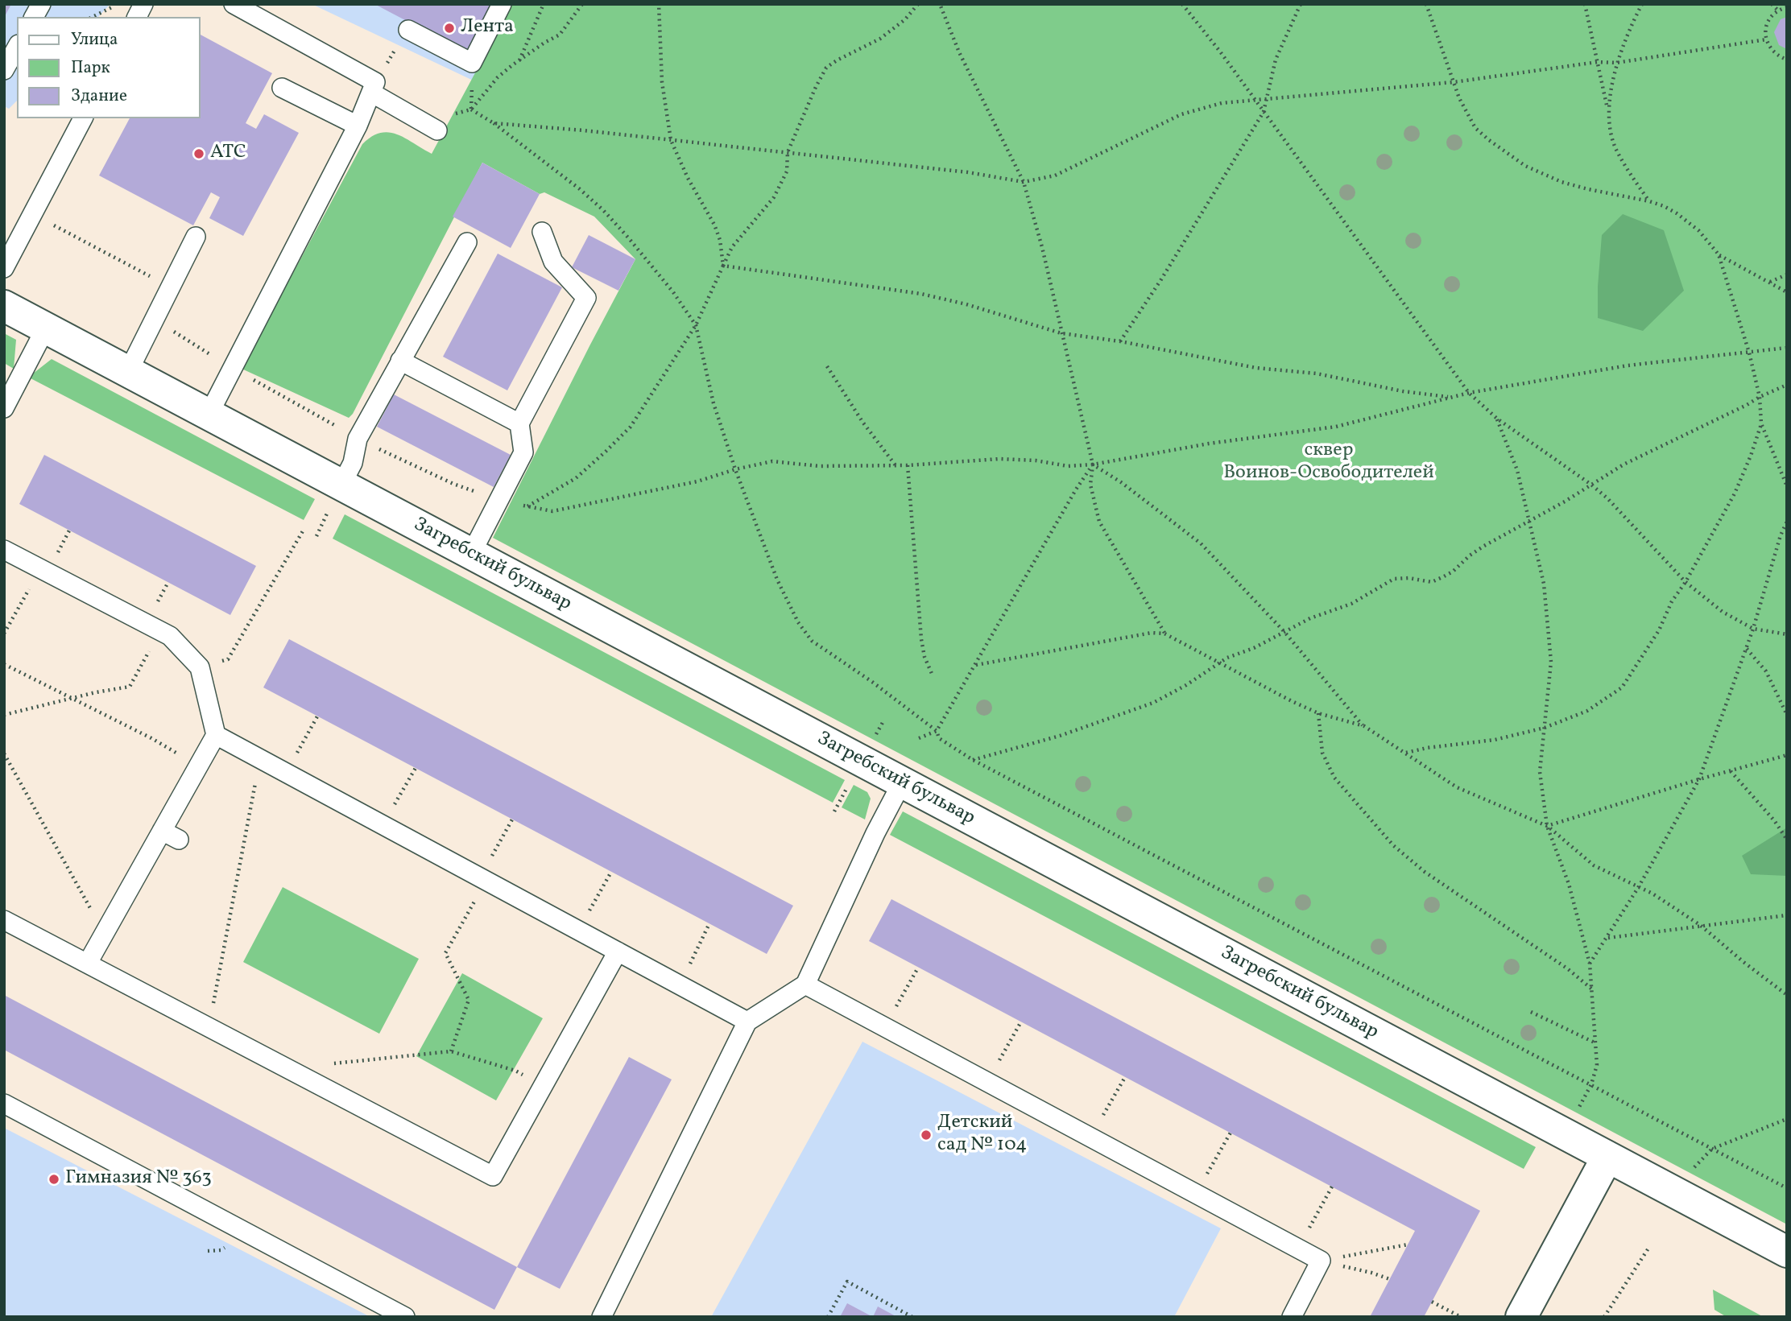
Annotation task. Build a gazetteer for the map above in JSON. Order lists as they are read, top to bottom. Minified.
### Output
{"streets":{"street":["Загребский бульвар"]},"parks":["сквер Воинов-Освободителей"],"places":["Лента","АТС","Детский сад № 104","Гимназия № 363"],"legend":["Улица","Парк","Здание"]}
